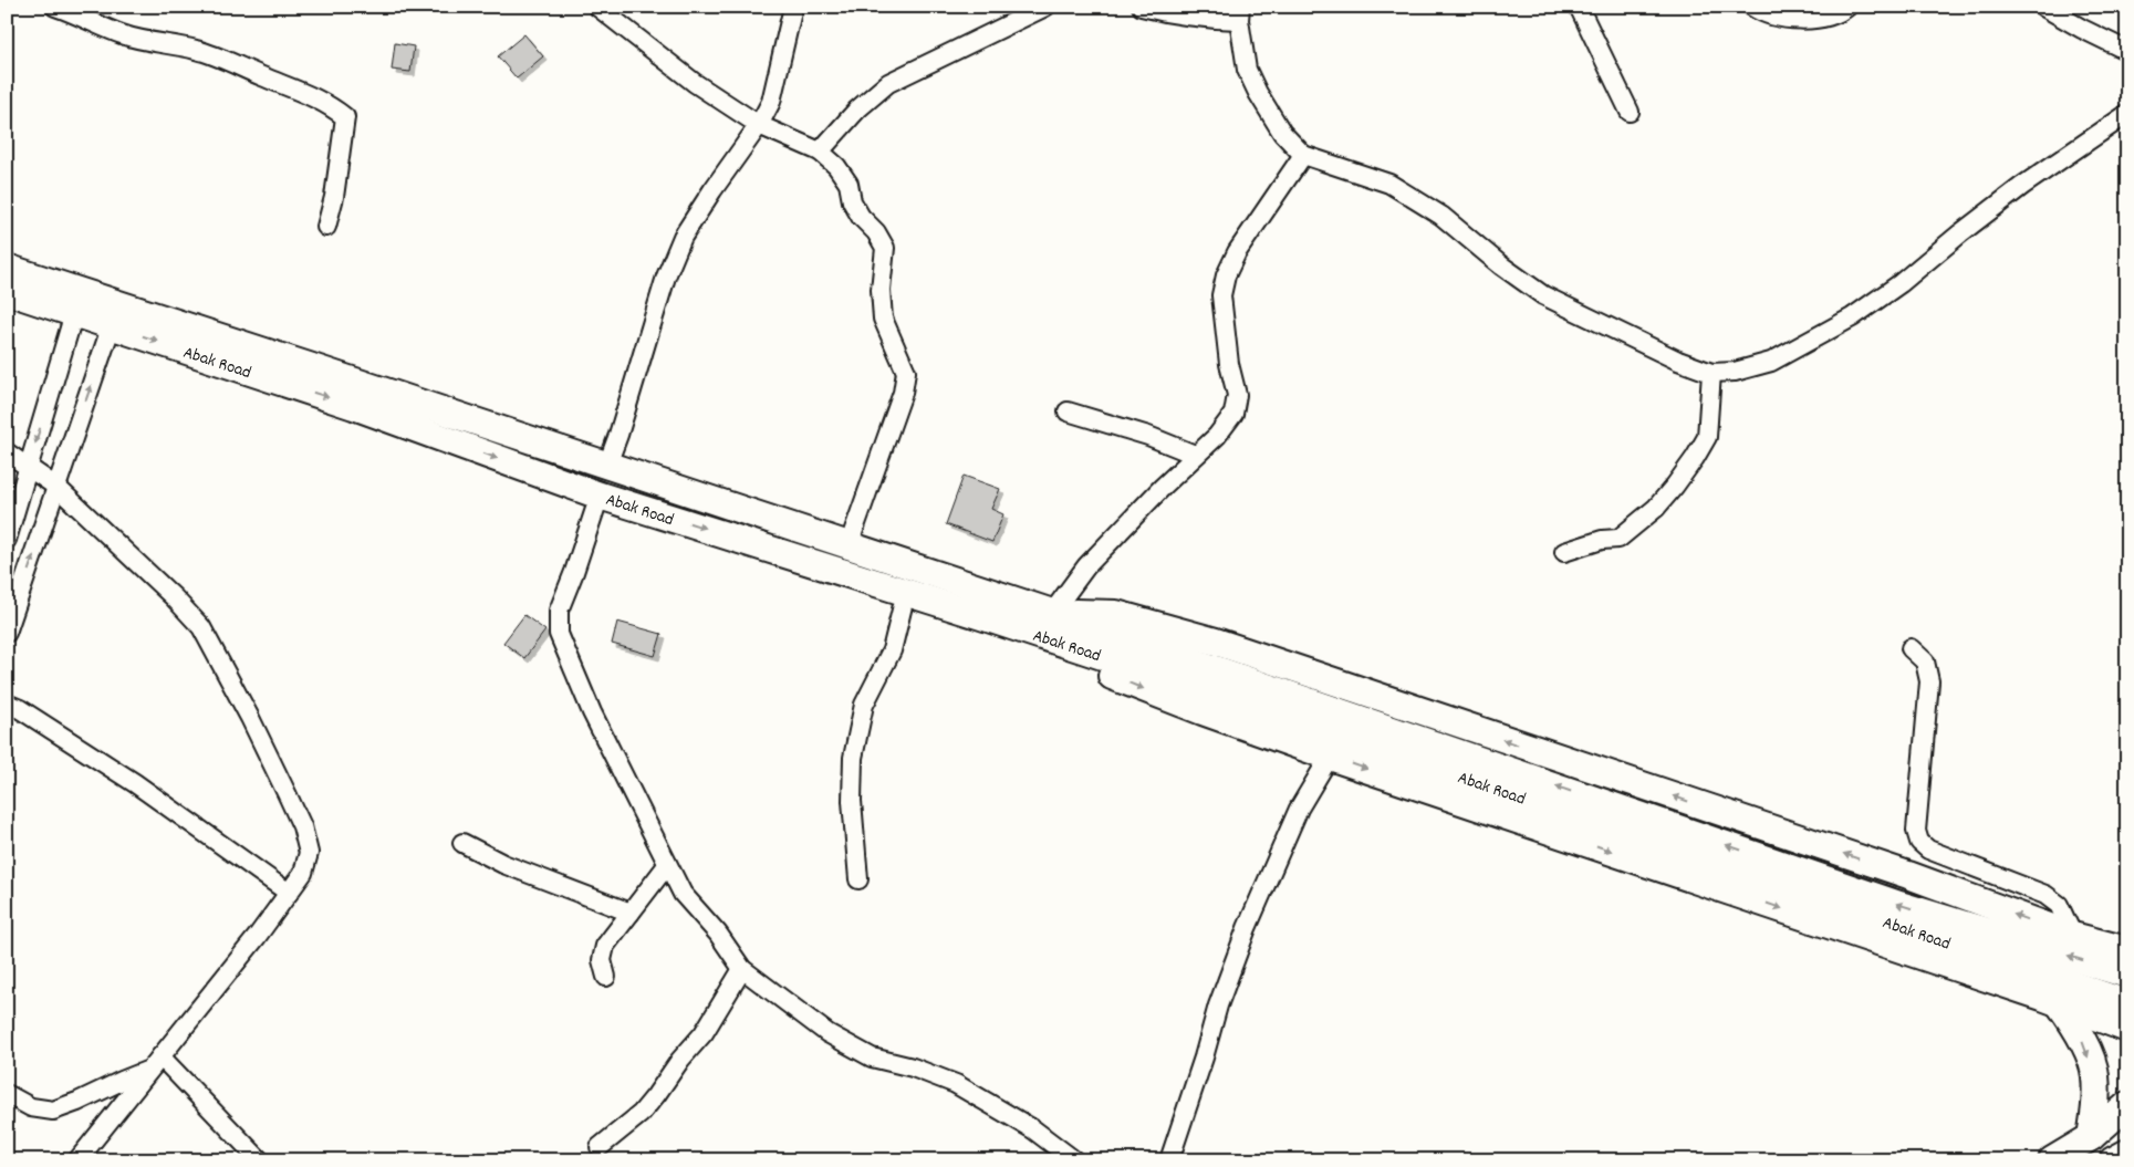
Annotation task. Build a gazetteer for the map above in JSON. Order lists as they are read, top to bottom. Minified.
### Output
{"streets":{"highway":["Abak Road"]}}
